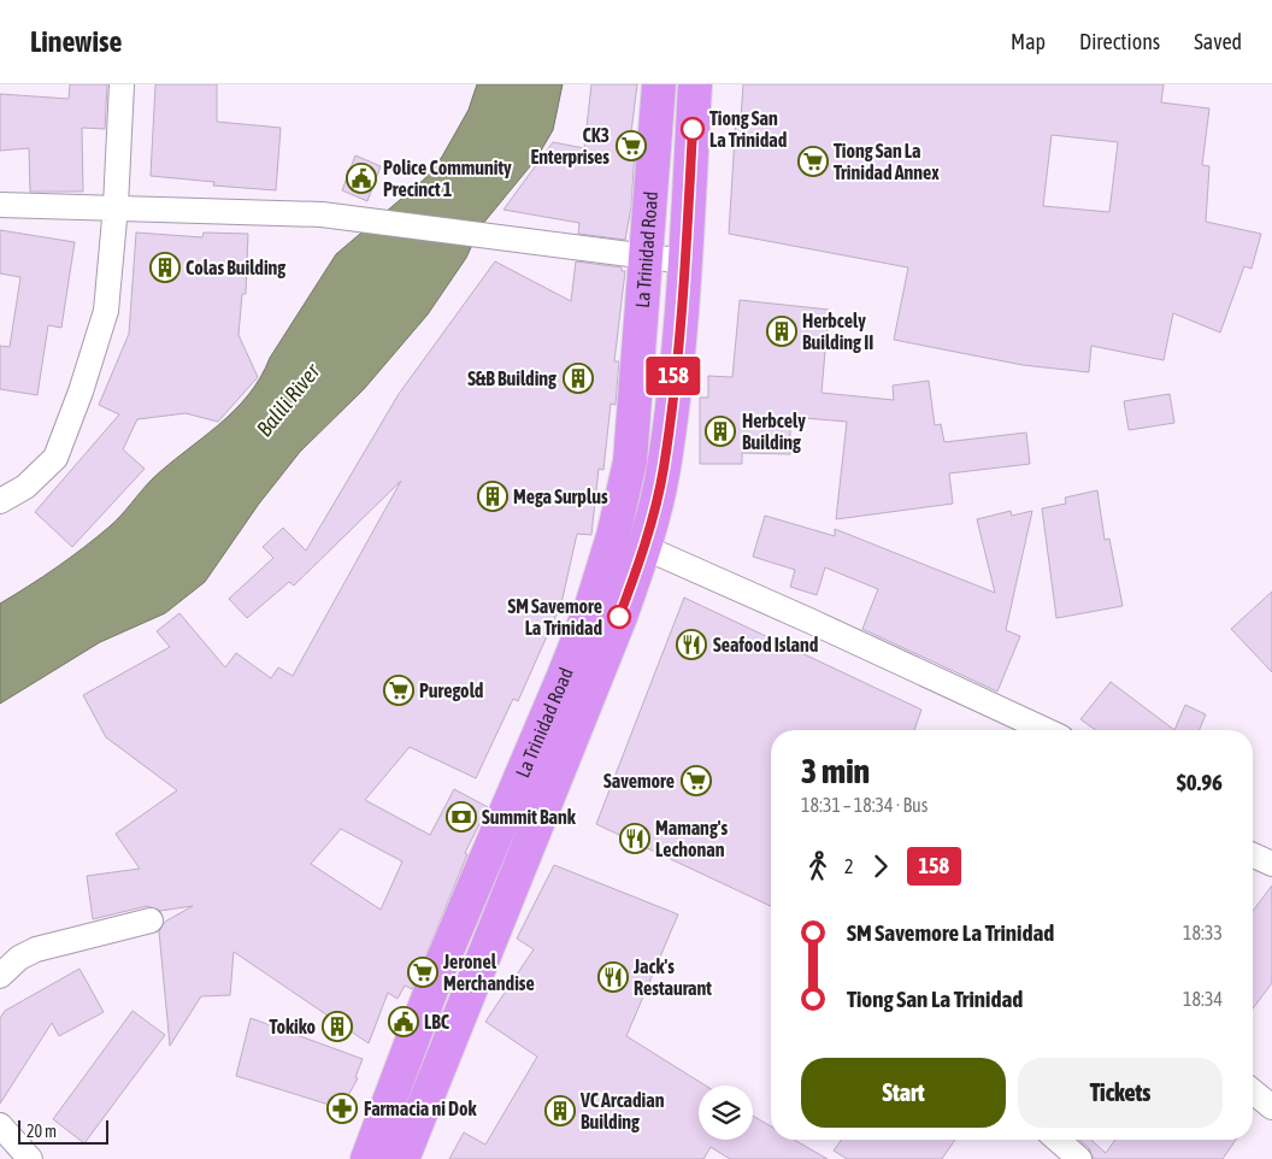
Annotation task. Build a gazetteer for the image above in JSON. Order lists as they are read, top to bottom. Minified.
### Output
{"streets":{"highway":["La Trinidad Road"]},"water":["Balili River"],"places":{"other":["Tiong San La Trinidad","SM Savemore La Trinidad"],"supermarket":["CK3 Enterprises","Tiong San La Trinidad Annex","Puregold","Savemore","Jeronel Merchandise"],"public building":["Police Community Precinct 1","LBC"],"building":["Colas Building","Herbcely Building II","S&B Building","Herbcely Building","Mega Surplus","Tokiko","VC Arcadian Building"],"restaurant":["Seafood Island","Mamang's Lechonan","Jack's Restaurant"],"bank":["Summit Bank"],"pharmacy":["Farmacia ni Dok"]},"lines":["bus line 158"],"scale_bar":"20 m","page":{"header":"Linewise","nav":["Map","Directions","Saved"],"on_map":"158","heading":["3 min","18:31 – 18:34 · Bus","$0.96"],"legs":["2","158"],"list":[{"name":"SM Savemore La Trinidad","value":"18:33"},{"name":"Tiong San La Trinidad","value":"18:34"}],"buttons":["Start","Tickets"],"scale":"20 m"}}
